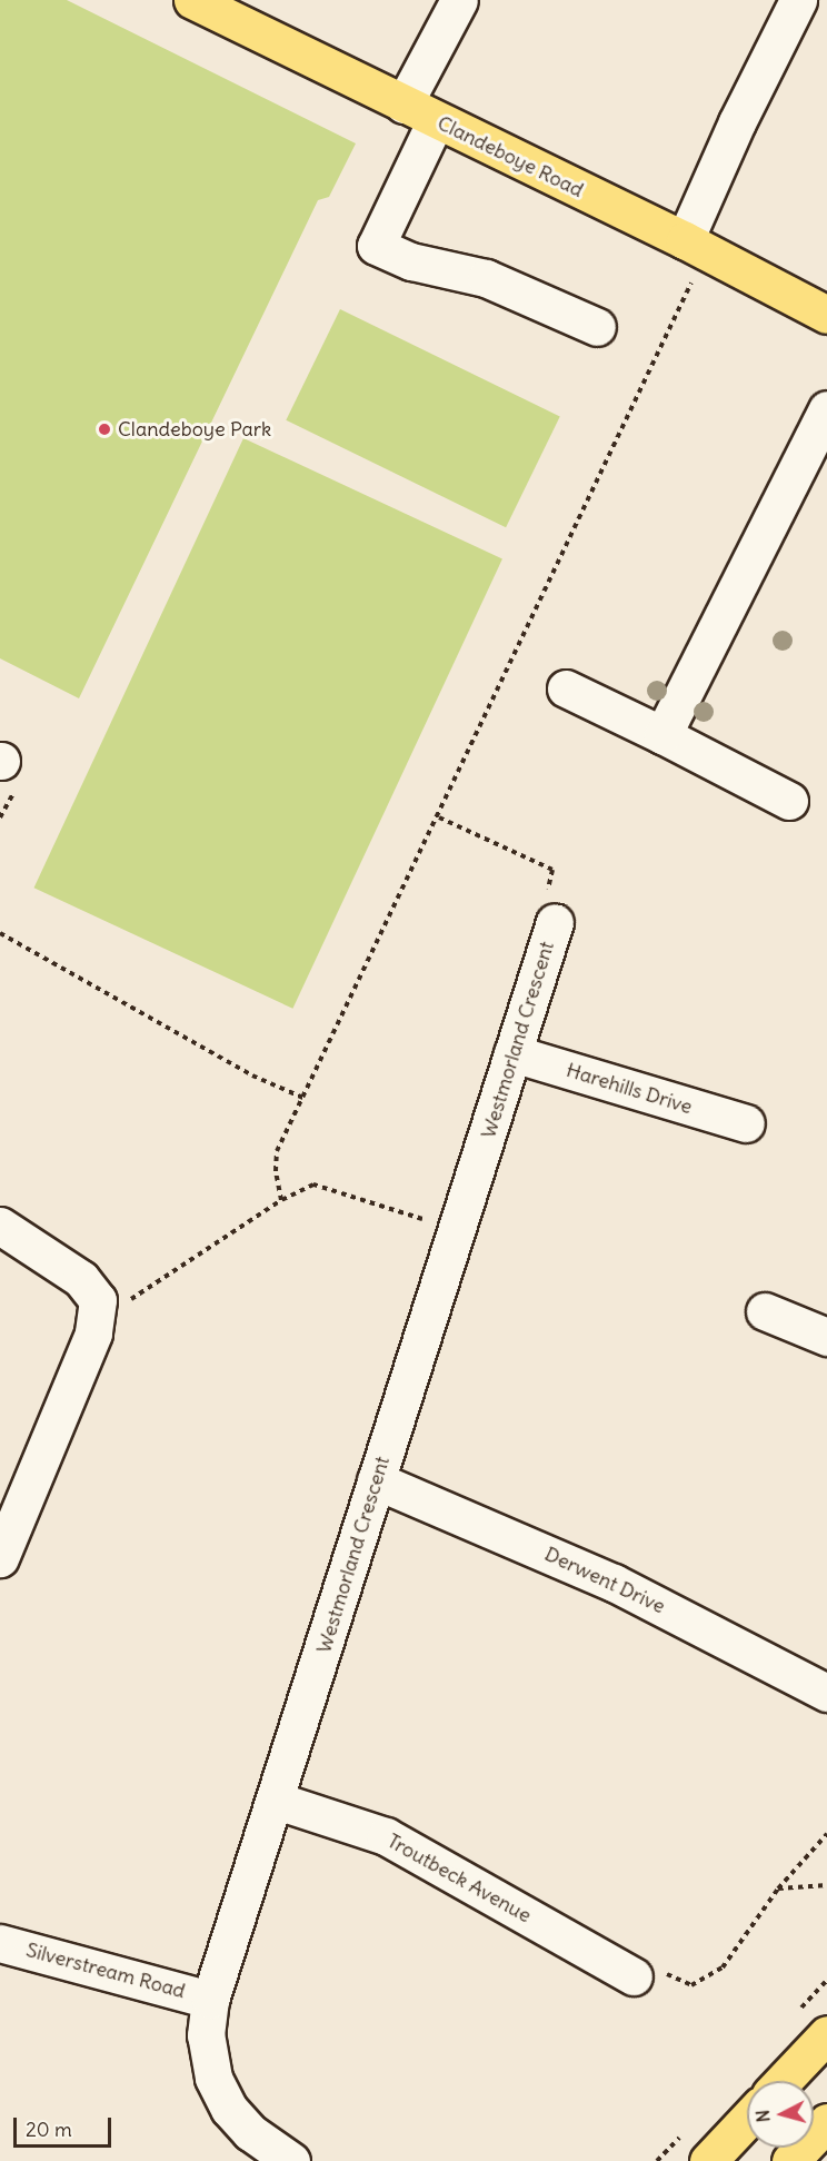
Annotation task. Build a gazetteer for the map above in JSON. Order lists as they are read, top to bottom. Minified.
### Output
{"streets":{"main road":["Clandeboye Road"],"street":["Westmorland Crescent","Harehills Drive","Derwent Drive","Troutbeck Avenue","Silverstream Road"]},"crossings":[["Westmorland Crescent","Harehills Drive"],["Westmorland Crescent","Derwent Drive"],["Westmorland Crescent","Troutbeck Avenue"],["Westmorland Crescent","Silverstream Road"]],"places":["Clandeboye Park"],"scale_bar":"20 m","north":"left"}
